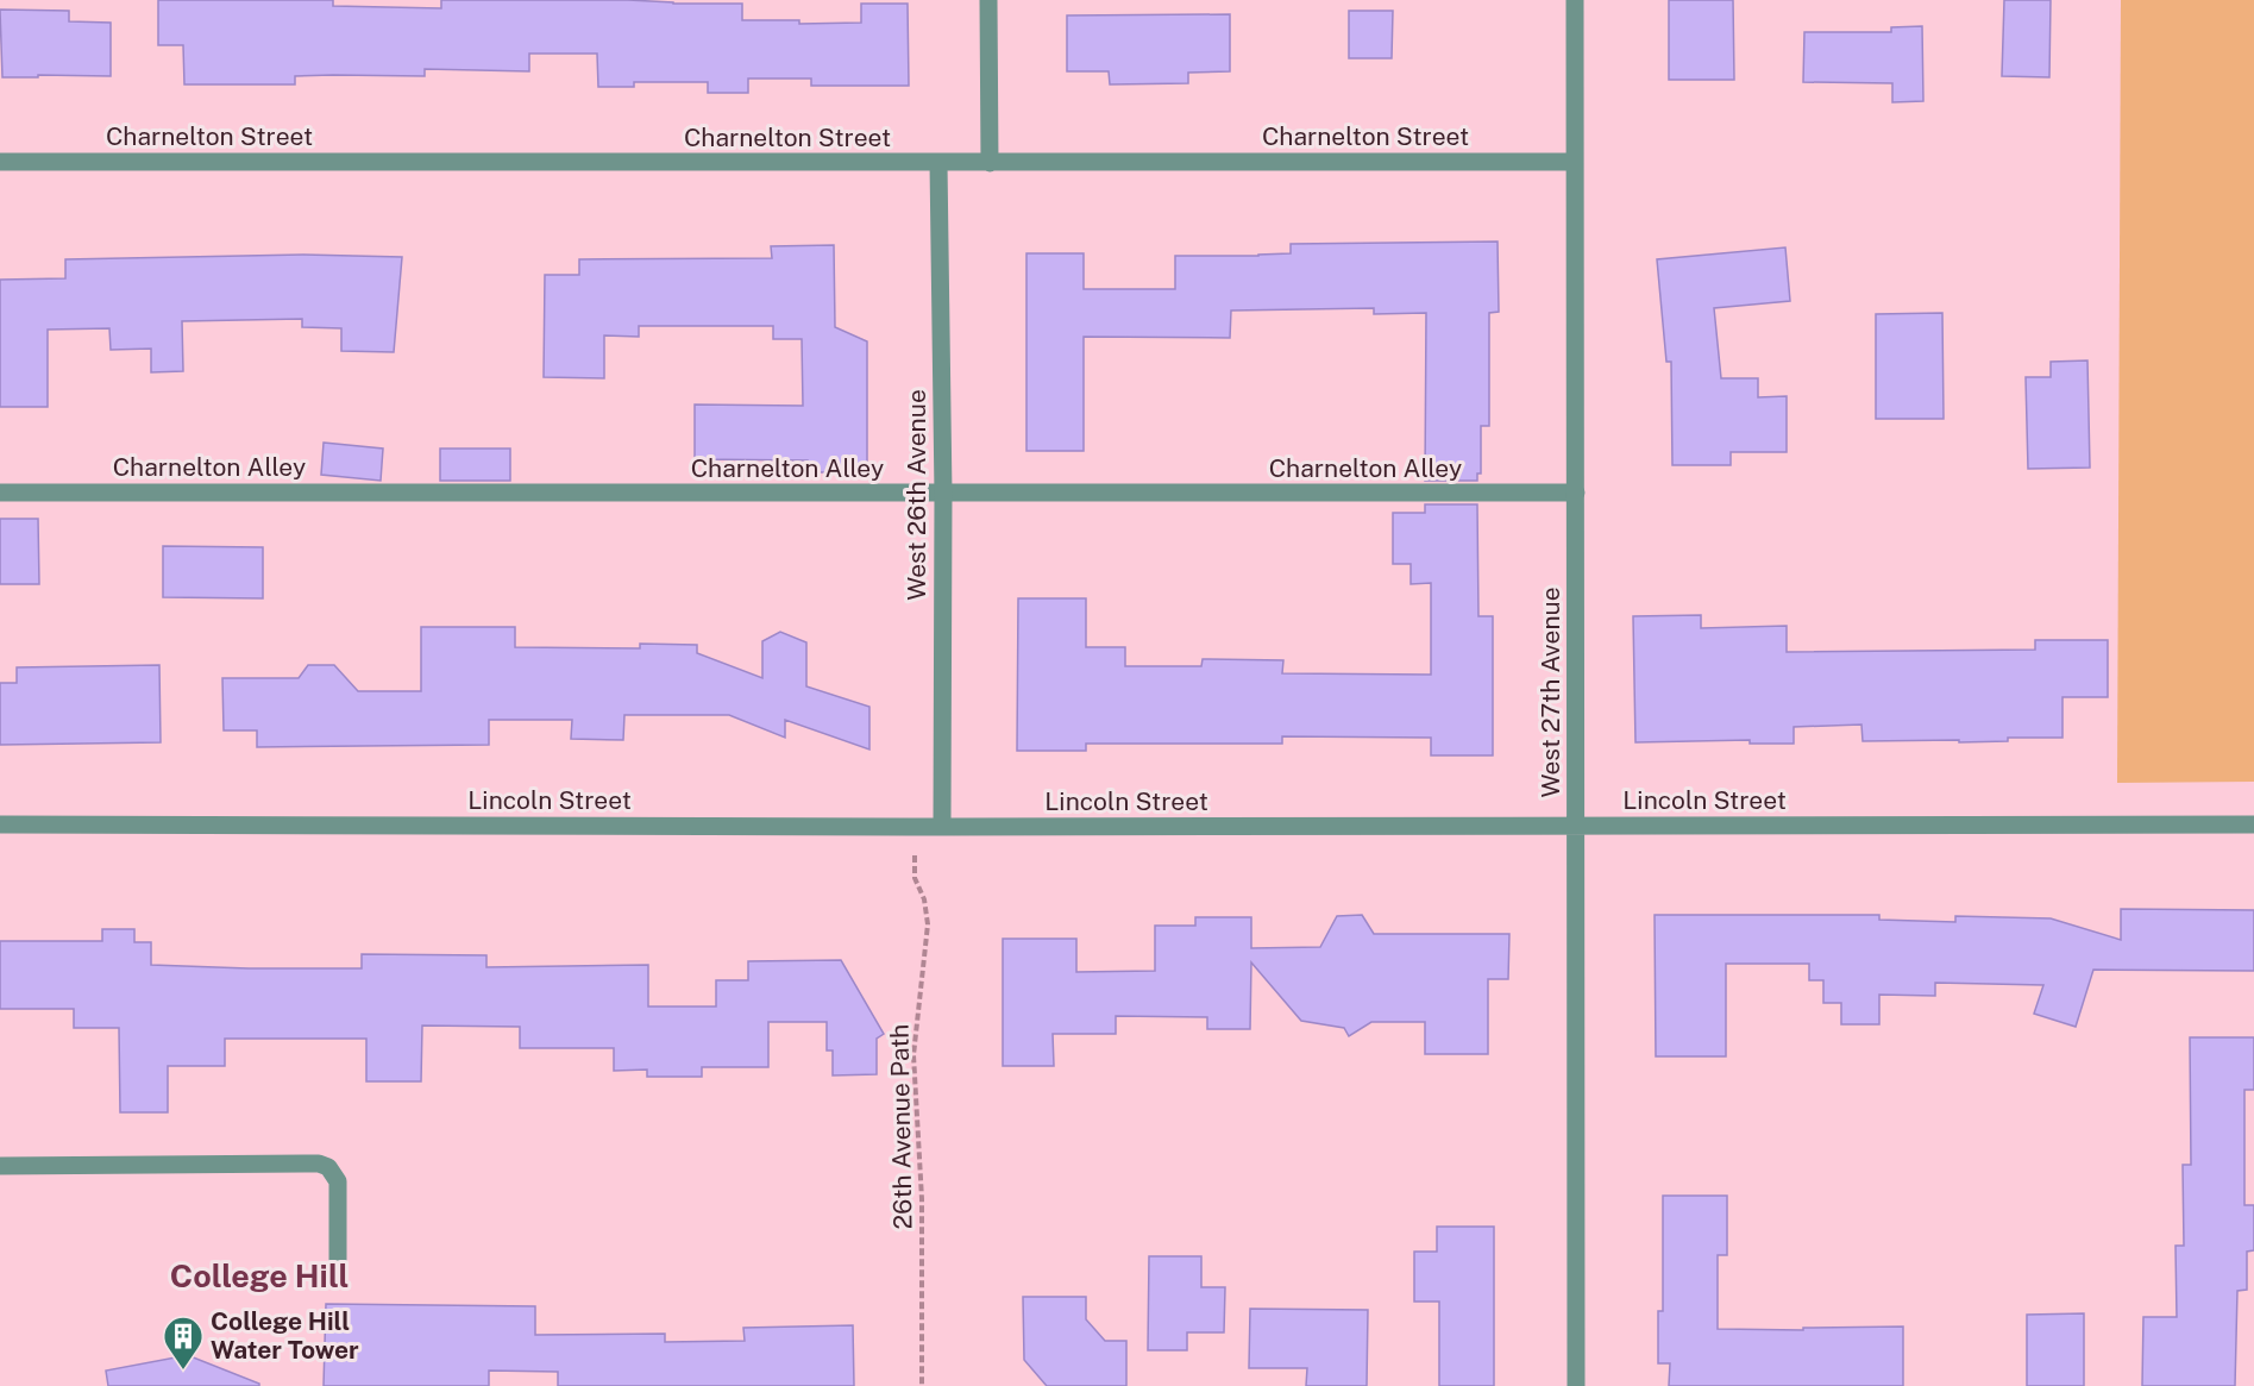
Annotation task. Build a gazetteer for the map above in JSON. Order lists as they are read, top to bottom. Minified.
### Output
{"streets":{"street":["Charnelton Street","Charnelton Alley","West 26th Avenue","West 27th Avenue","Lincoln Street"],"path":["26th Avenue Path"]},"crossings":[["Charnelton Street","West 26th Avenue"],["Charnelton Street","West 27th Avenue"],["Charnelton Alley","West 26th Avenue"],["Charnelton Alley","West 27th Avenue"],["West 26th Avenue","Lincoln Street"],["West 27th Avenue","Lincoln Street"],["Lincoln Street","26th Avenue Path"]],"districts":["College Hill"],"places":{"building":["College Hill Water Tower"]}}
